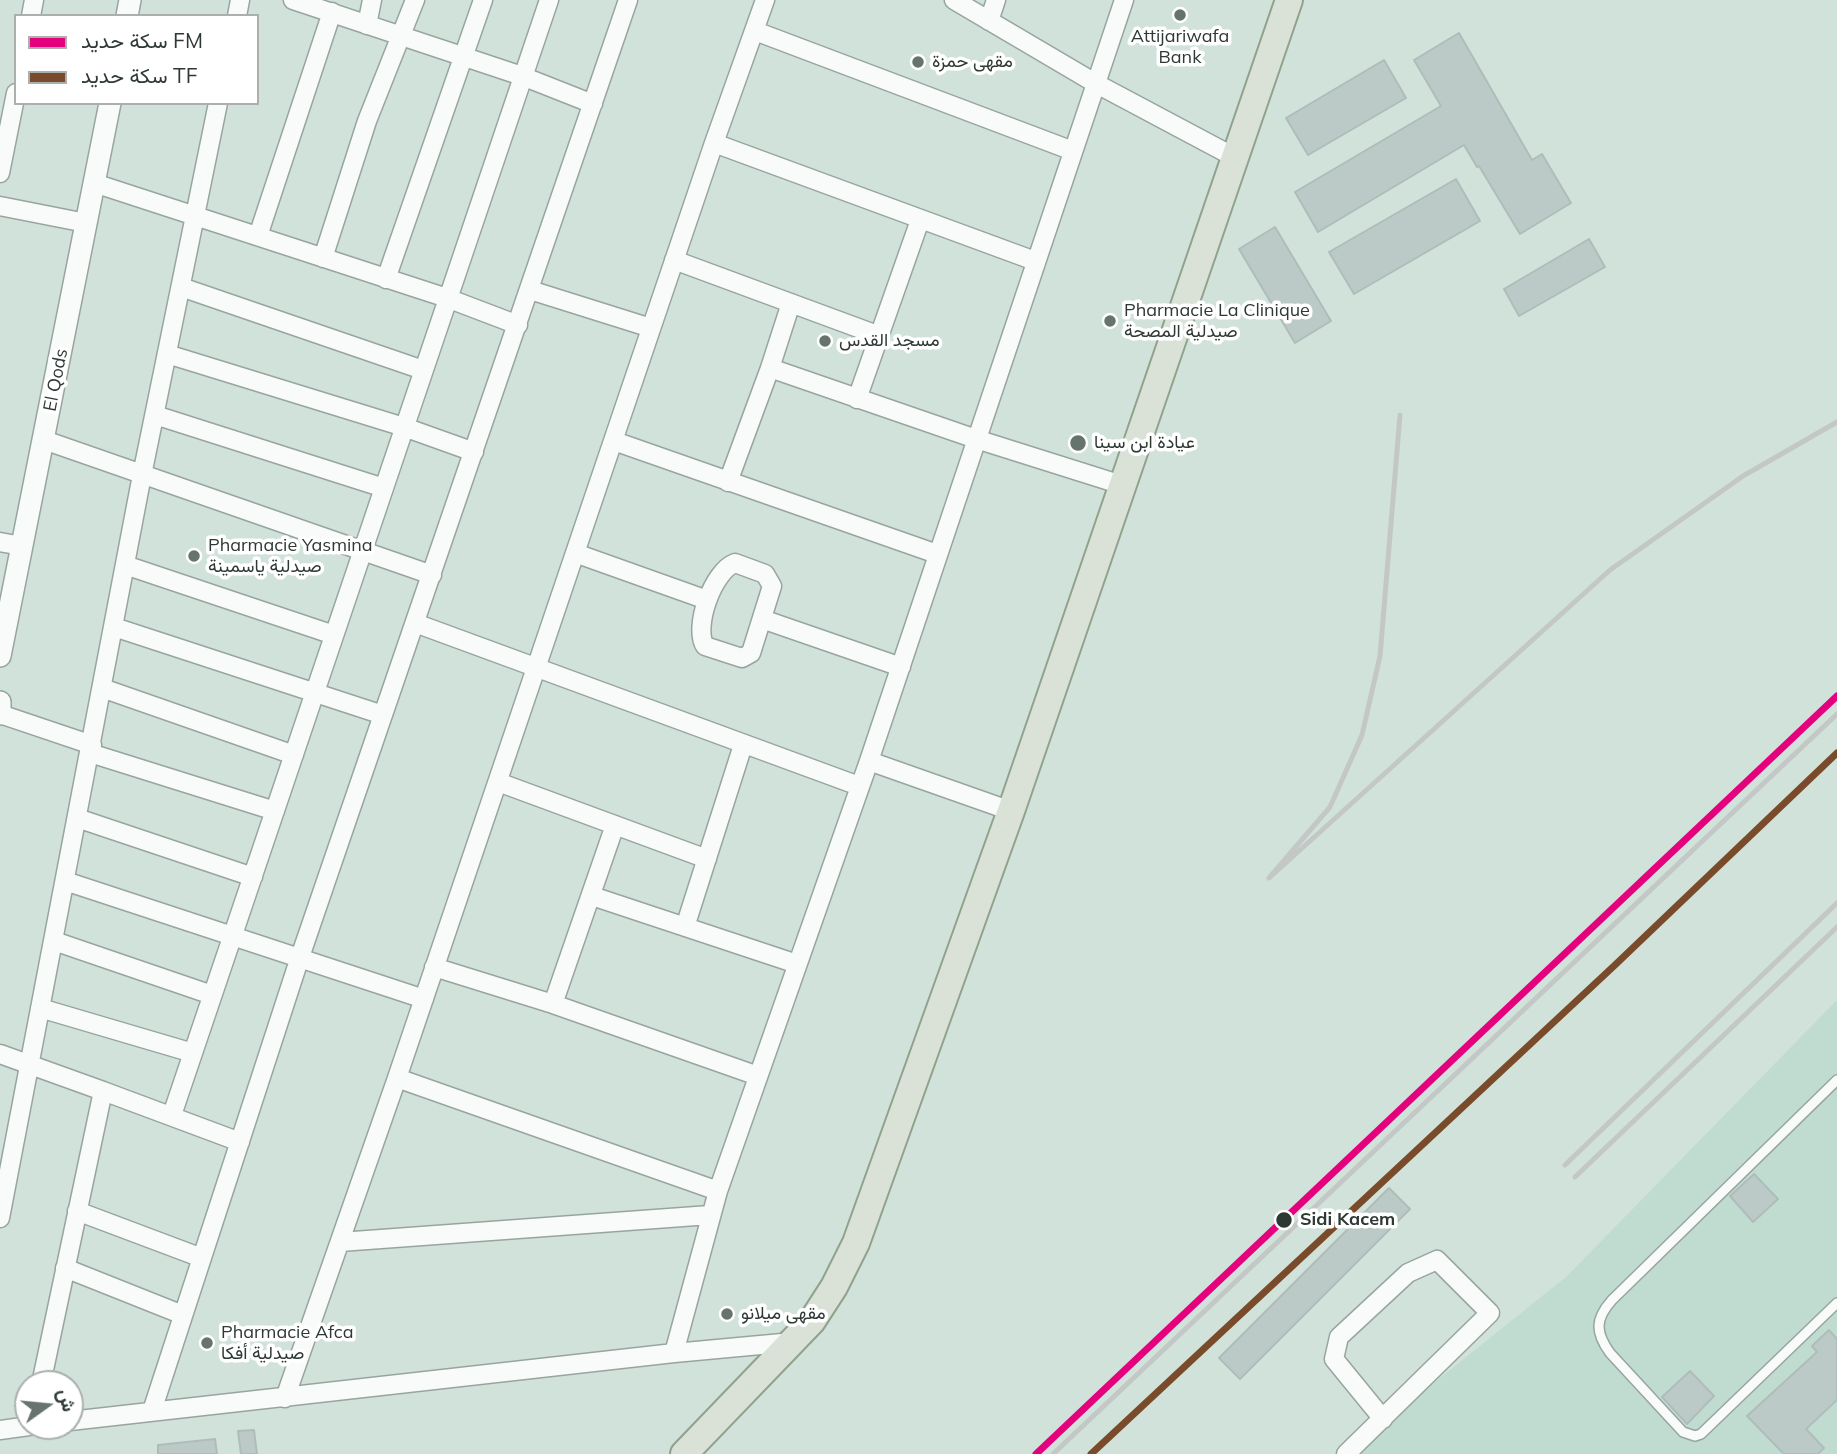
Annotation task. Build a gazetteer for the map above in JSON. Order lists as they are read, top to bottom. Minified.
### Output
{"streets":{"street":["El Qods"]},"places":["Attijariwafa Bank","مقهى حمزة","Pharmacie La Clinique صيدلية المصحة","مسجد القدس","عيادة ابن سينا","Pharmacie Yasmina صيدلية ياسمينة","Sidi Kacem","مقهى ميلانو","Pharmacie Afca صيدلية أفكا"],"lines":["rail line FM","rail line TF"],"legend":["سكة حديد FM","سكة حديد TF"],"north":"right"}
